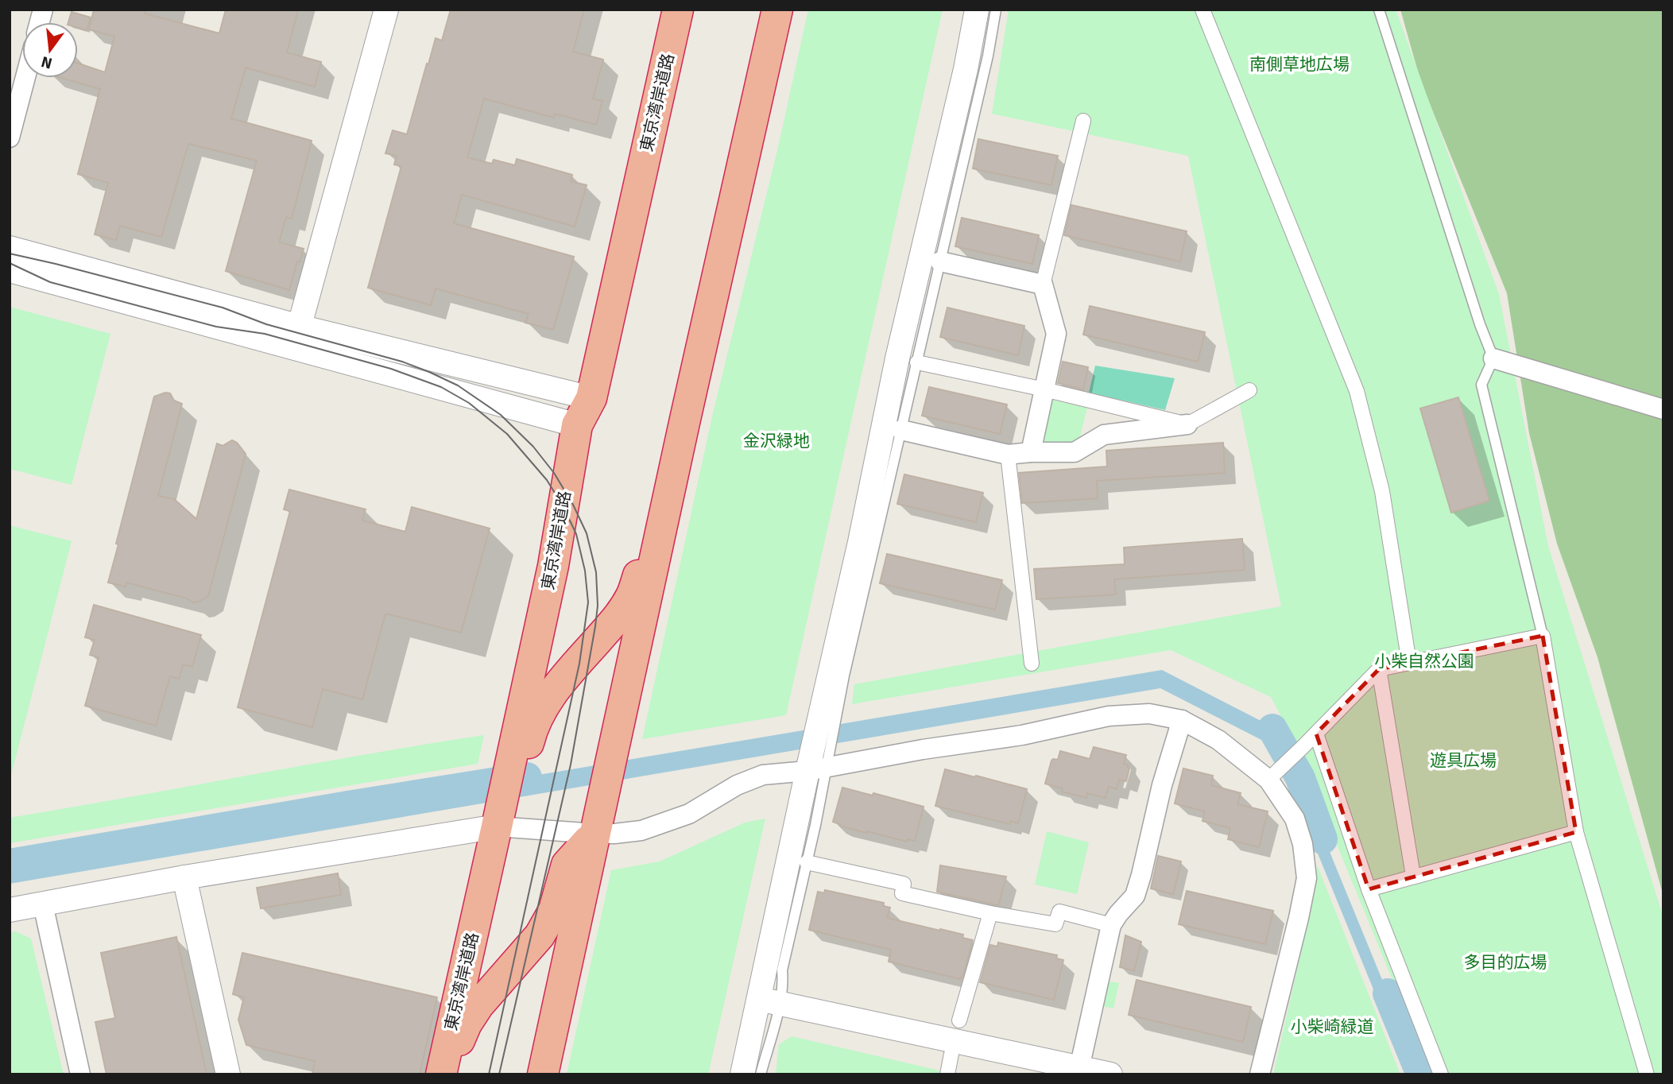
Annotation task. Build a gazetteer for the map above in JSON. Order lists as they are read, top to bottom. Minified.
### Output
{"streets":{"highway":["東京湾岸道路"]},"parks":["南側草地広場","金沢緑地","小柴自然公園","遊具広場","多目的広場","小柴崎緑道"],"north":"bottom"}
